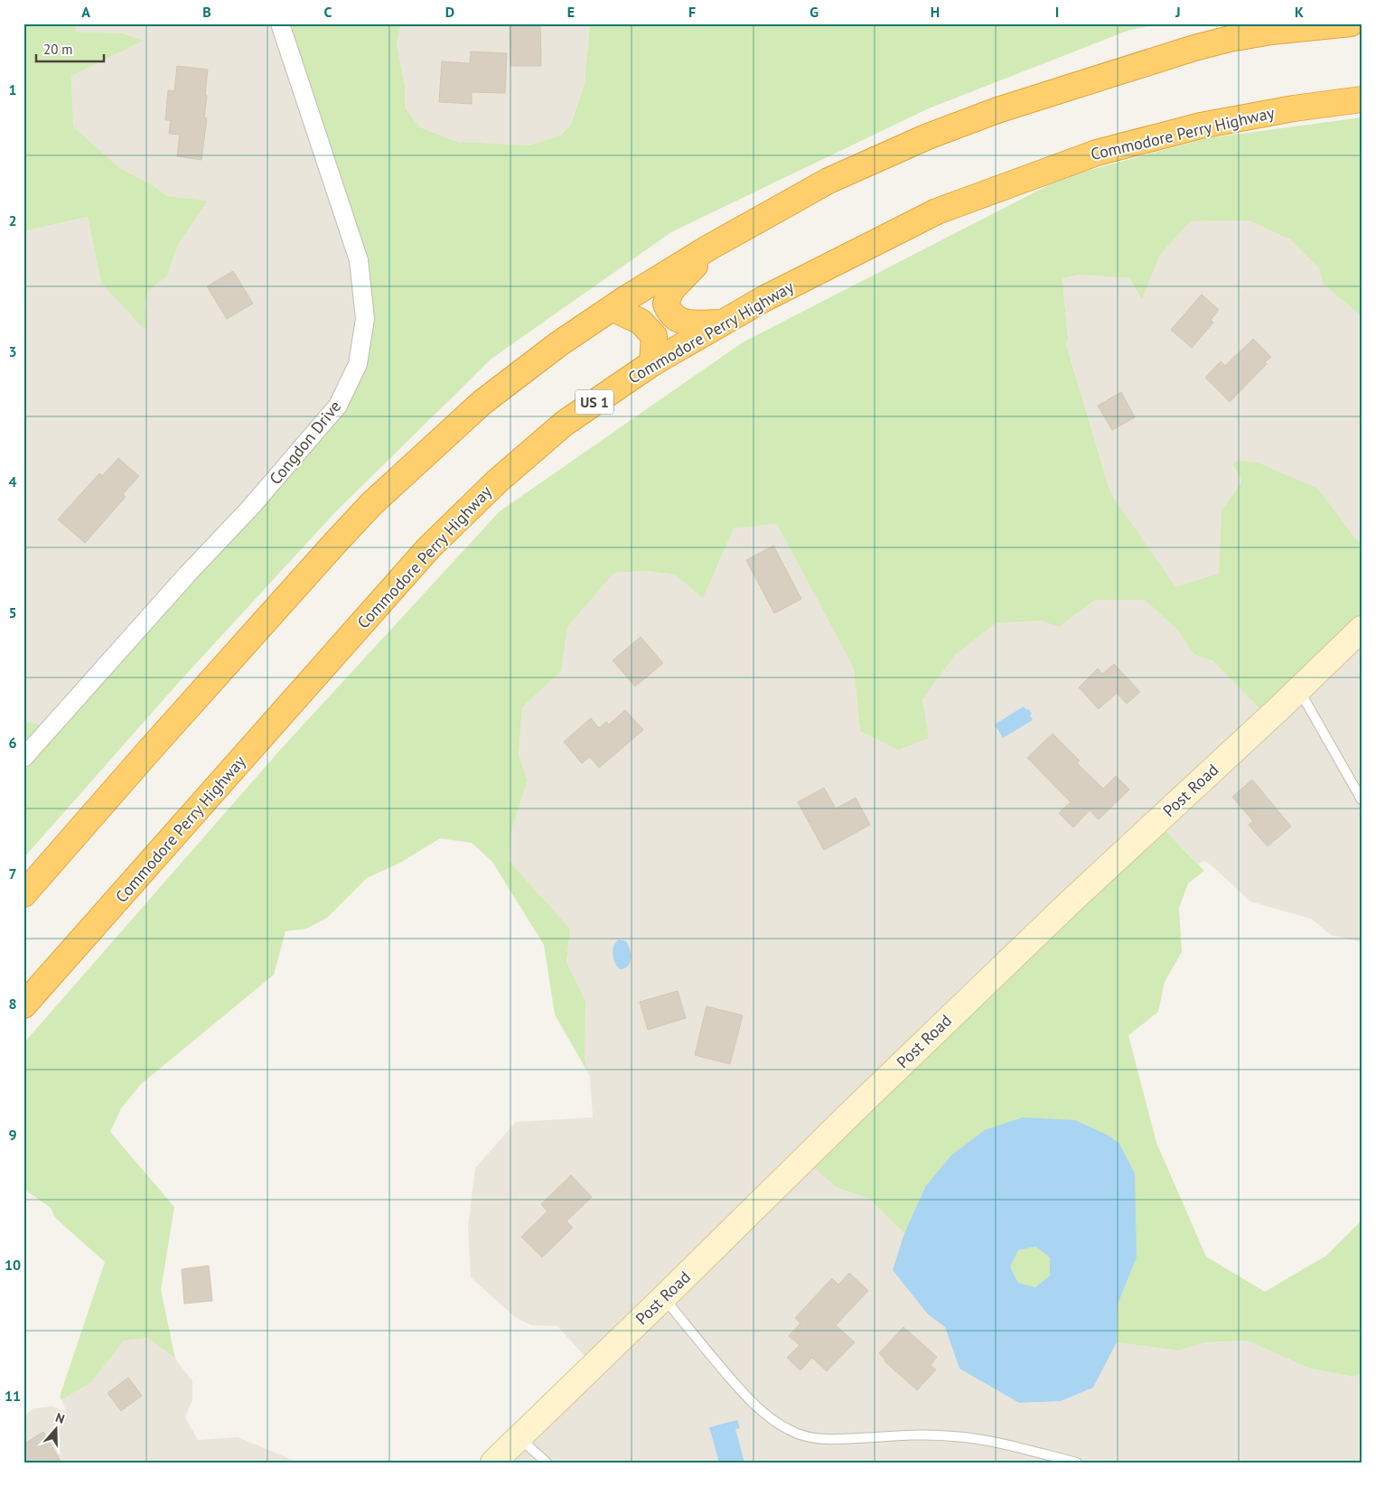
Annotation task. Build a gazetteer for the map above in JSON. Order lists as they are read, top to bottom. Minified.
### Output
{"streets":{"highway":["Commodore Perry Highway","US 1"],"street":["Congdon Drive","Post Road"]},"scale_bar":"20 m","north":"top","grid":{"columns":["A","B","C","D","E","F","G","H","I","J","K"],"rows":["1","2","3","4","5","6","7","8","9","10","11"]}}
